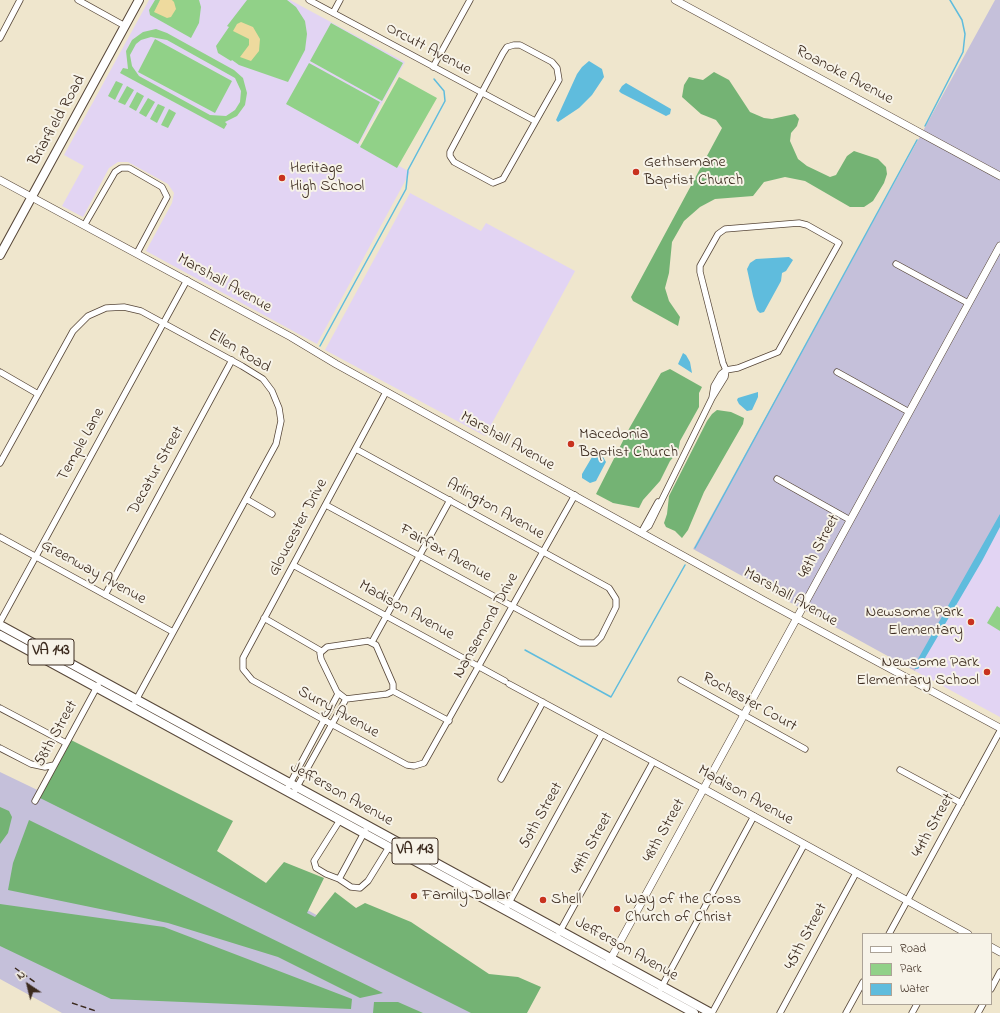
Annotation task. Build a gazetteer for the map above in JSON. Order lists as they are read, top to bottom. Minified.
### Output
{"streets":{"main road":["Briarfield Road","VA 143","Jefferson Avenue"],"street":["Orcutt Avenue","Roanoke Avenue","Marshall Avenue","Ellen Road","Temple Lane","Decatur Street","Arlington Avenue","Gloucester Drive","48th Street","Fairfax Avenue","Greenway Avenue","Madison Avenue","Nansemond Drive","Rochester Court","Surry Avenue","58th Street","50th Street","44th Street","49th Street","45th Street"]},"crossings":[["Briarfield Road","Marshall Avenue"],["Marshall Avenue","Temple Lane"],["Marshall Avenue","Gloucester Drive"],["Marshall Avenue","48th Street"],["Marshall Avenue","Nansemond Drive"],["Marshall Avenue","44th Street"],["Ellen Road","Temple Lane"],["Ellen Road","Decatur Street"],["Ellen Road","Greenway Avenue"],["Ellen Road","Jefferson Avenue"],["Temple Lane","Greenway Avenue"],["Temple Lane","Jefferson Avenue"],["Decatur Street","Greenway Avenue"],["Arlington Avenue","Gloucester Drive"],["Arlington Avenue","Fairfax Avenue"],["Arlington Avenue","Nansemond Drive"],["Gloucester Drive","Fairfax Avenue"],["Gloucester Drive","Madison Avenue"],["Gloucester Drive","Surry Avenue"],["48th Street","Madison Avenue"],["48th Street","Rochester Court"],["48th Street","Jefferson Avenue"],["Fairfax Avenue","Nansemond Drive"],["Madison Avenue","Nansemond Drive"],["Madison Avenue","50th Street"],["Madison Avenue","44th Street"],["Madison Avenue","49th Street"],["Madison Avenue","45th Street"],["Nansemond Drive","Surry Avenue"],["58th Street","Jefferson Avenue"],["Jefferson Avenue","50th Street"],["Jefferson Avenue","49th Street"]],"places":["Gethsemane Baptist Church","Heritage High School","Macedonia Baptist Church","Newsome Park Elementary","Newsome Park Elementary School","Family Dollar","Shell","Way of the Cross Church of Christ"],"legend":["Road","Park","Water"],"north":"top left"}
